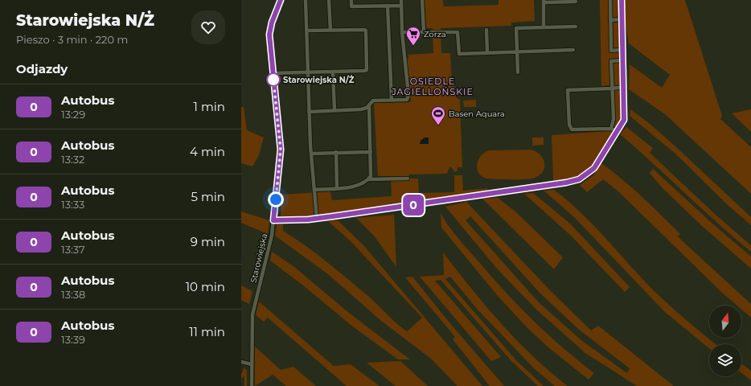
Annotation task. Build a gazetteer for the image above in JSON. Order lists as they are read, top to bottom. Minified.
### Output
{"streets":{"street":["Starowiejska"]},"districts":["OSIEDLE JAGIELLOŃSKIE"],"places":{"supermarket":["Zorza"],"other":["Starowiejska N/Ż"],"sports":["Basen Aquara"]},"lines":["bus line 0"],"north":"top","page":{"heading":[["Starowiejska N/Ż","Pieszo · 3 min · 220 m"],"Odjazdy"],"on_map":"0","list":[{"mark":"0","name":"Autobus","note":"13:29","value":"1 min"},{"mark":"0","name":"Autobus","note":"13:32","value":"4 min"},{"mark":"0","name":"Autobus","note":"13:33","value":"5 min"},{"mark":"0","name":"Autobus","note":"13:37","value":"9 min"},{"mark":"0","name":"Autobus","note":"13:38","value":"10 min"},{"mark":"0","name":"Autobus","note":"13:39","value":"11 min"}]}}
